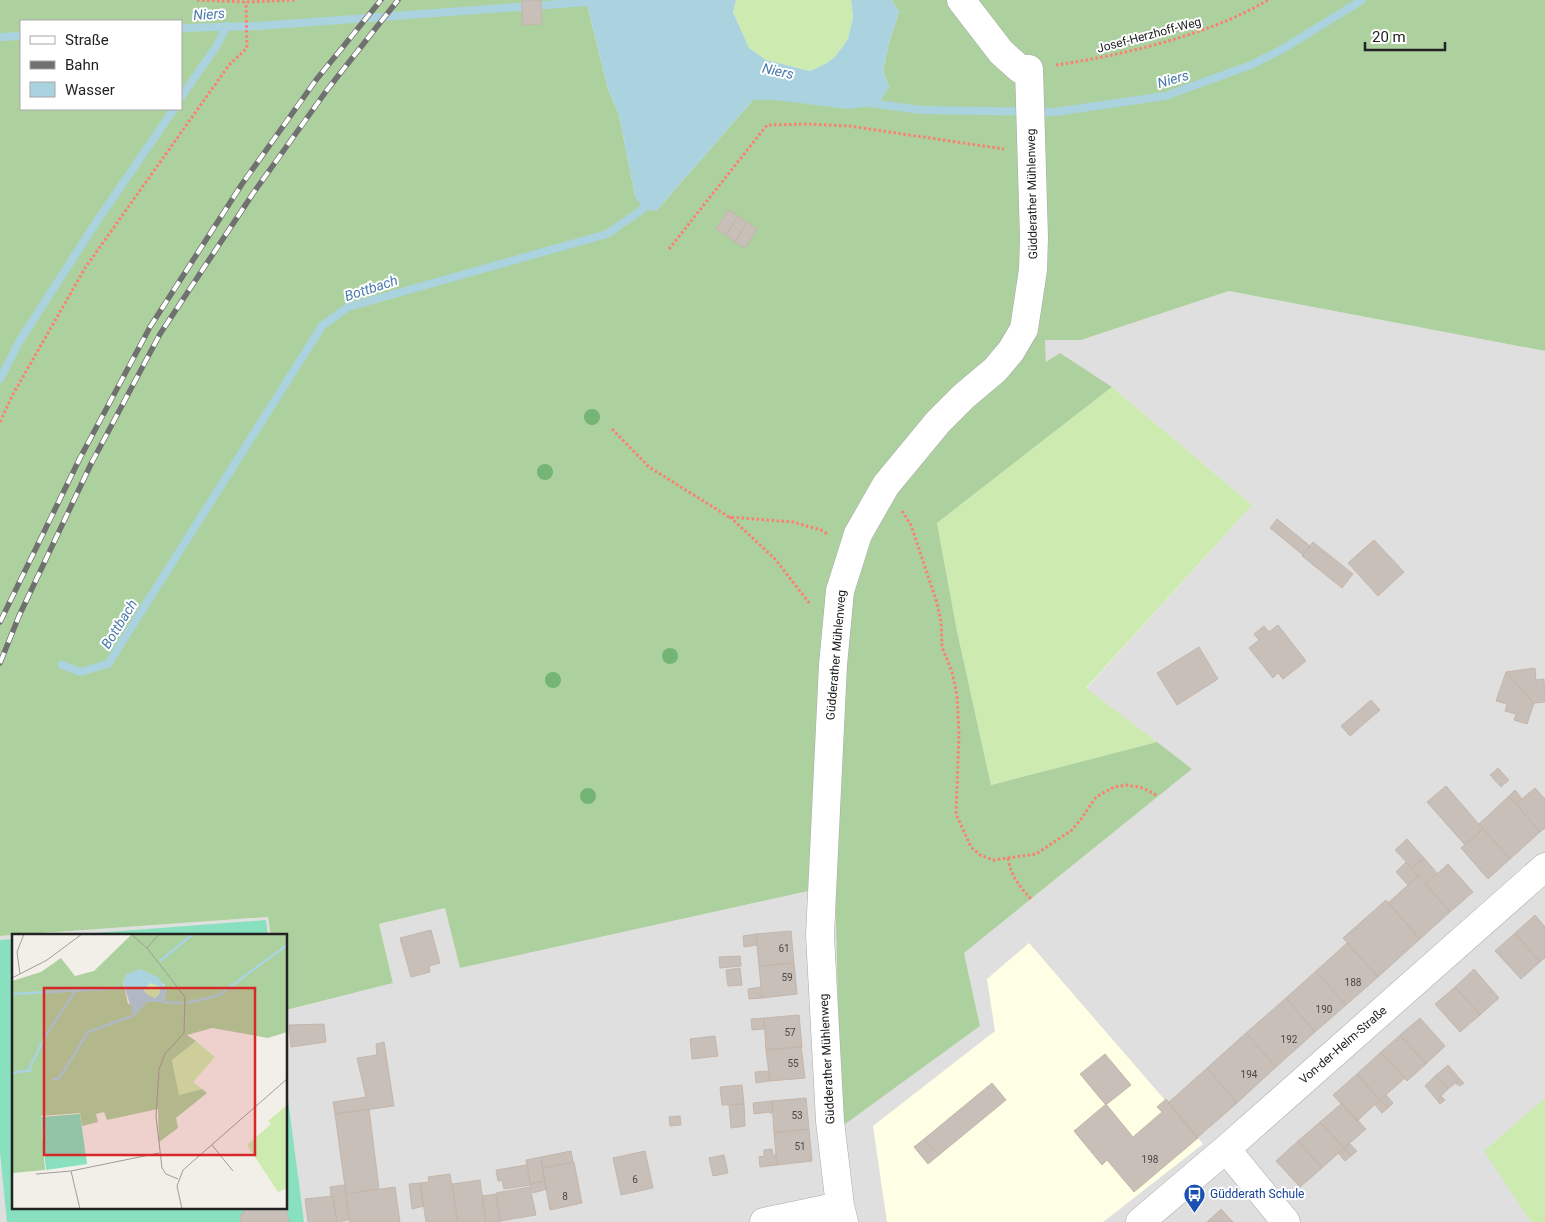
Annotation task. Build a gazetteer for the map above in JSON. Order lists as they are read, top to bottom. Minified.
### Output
{"streets":{"street":["Güdderather Mühlenweg","Von-der-Helm-Straße"],"path":["Josef-Herzhoff-Weg"]},"crossings":[["Josef-Herzhoff-Weg","Güdderather Mühlenweg"]],"water":["Niers","Bottbach"],"places":{"bus stop":["Güdderath Schule"]},"house_numbers":["61","59","188","190","57","192","55","194","53","51","198","6","8"],"legend":["Straße","Bahn","Wasser"],"scale_bar":"20 m"}
